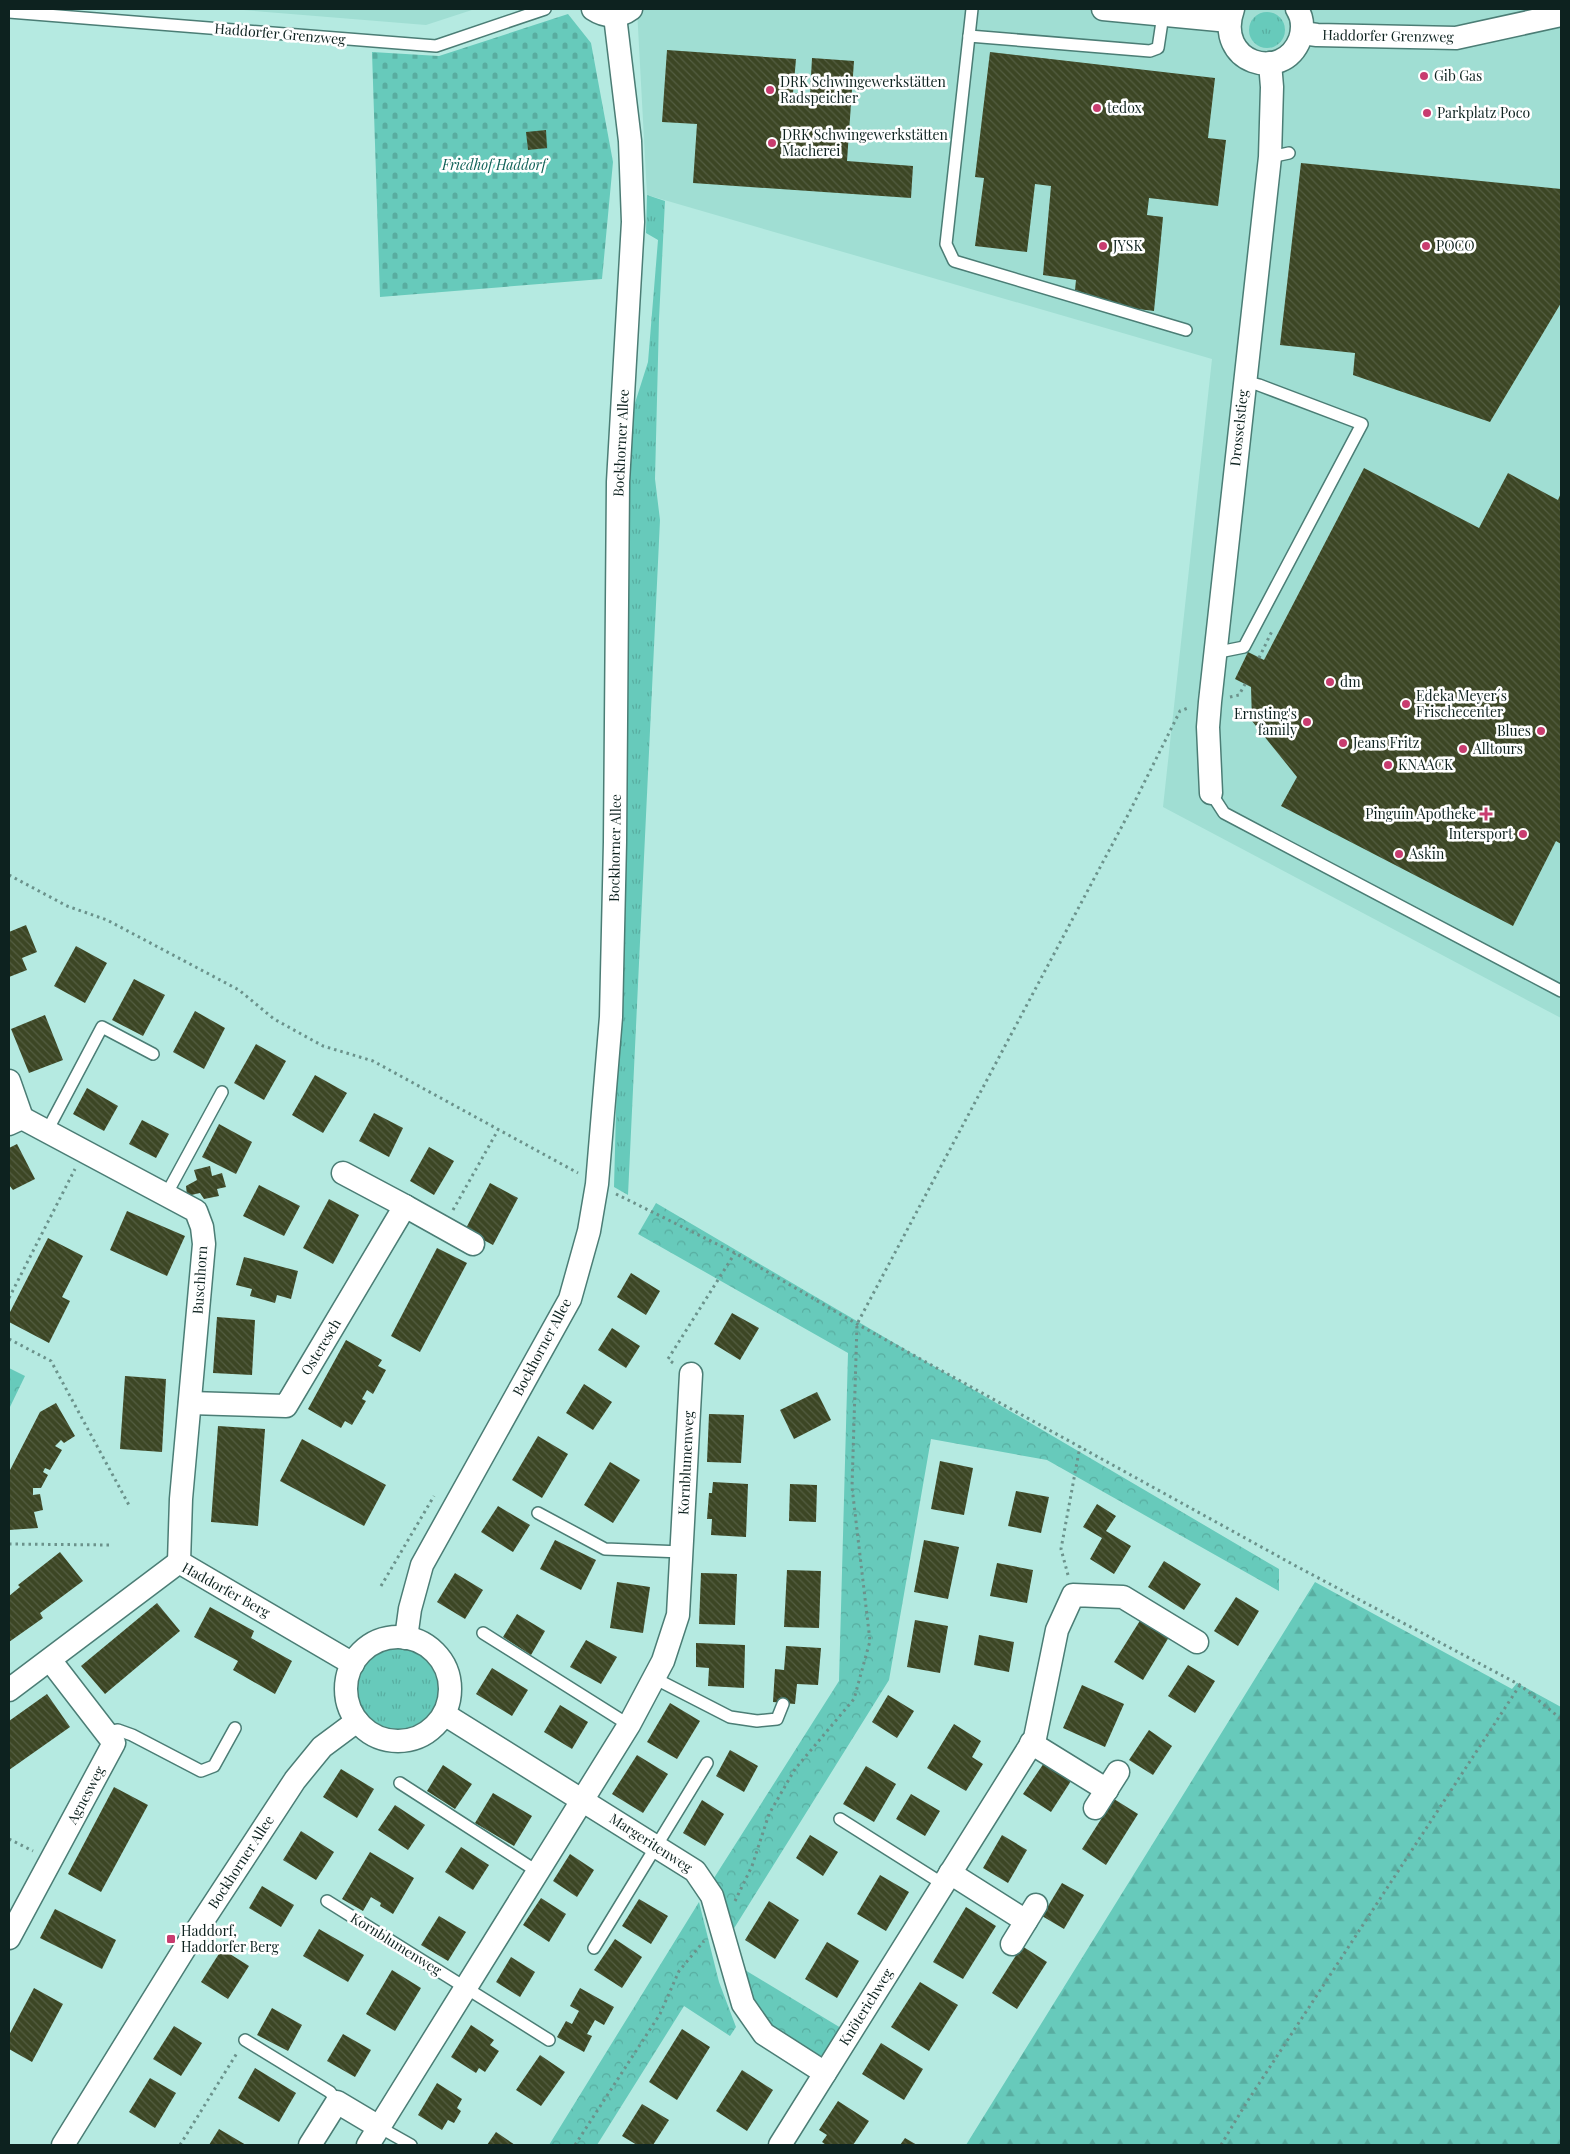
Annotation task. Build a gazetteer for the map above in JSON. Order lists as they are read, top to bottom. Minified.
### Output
{"streets":{"street":["Haddorfer Grenzweg","Drosselstieg","Bockhorner Allee","Buschhorn","Osteresch","Kornblumenweg","Haddorfer Berg","Agnesweg","Margeritenweg","Knöterichweg"]},"crossings":[["Bockhorner Allee","Haddorfer Berg"],["Bockhorner Allee","Margeritenweg"],["Buschhorn","Osteresch"],["Buschhorn","Haddorfer Berg"],["Kornblumenweg","Margeritenweg"],["Haddorfer Berg","Margeritenweg"],["Margeritenweg","Knöterichweg"]],"parks":["Friedhof Haddorf"],"places":{"other":["Gib Gas","DRK Schwingewerkstätten Radspeicher","tedox","Parkplatz Poco","DRK Schwingewerkstätten Macherei","JYSK","POCO","dm","Edeka Meyer´s Frischecenter","Ernsting's family","Blues","Jeans Fritz","Alltours","KNAACK","Intersport","Askin"],"health":["Pinguin Apotheke"],"transit":["Haddorf, Haddorfer Berg"]}}
